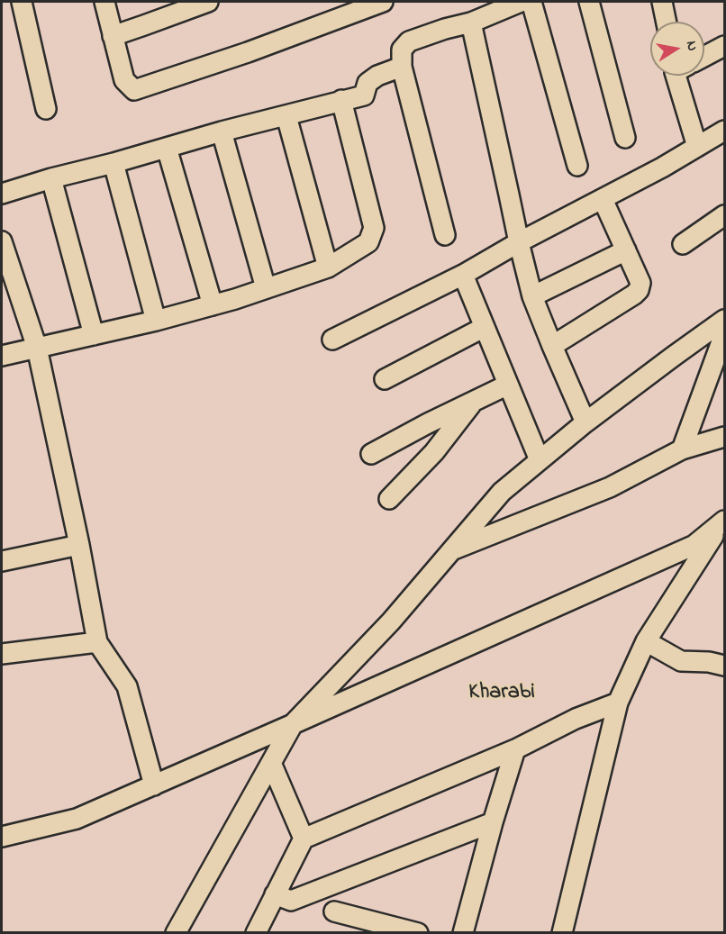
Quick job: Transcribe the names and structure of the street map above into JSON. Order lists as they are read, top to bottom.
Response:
{
  "districts": ["Kharabi"],
  "north": "right"
}
